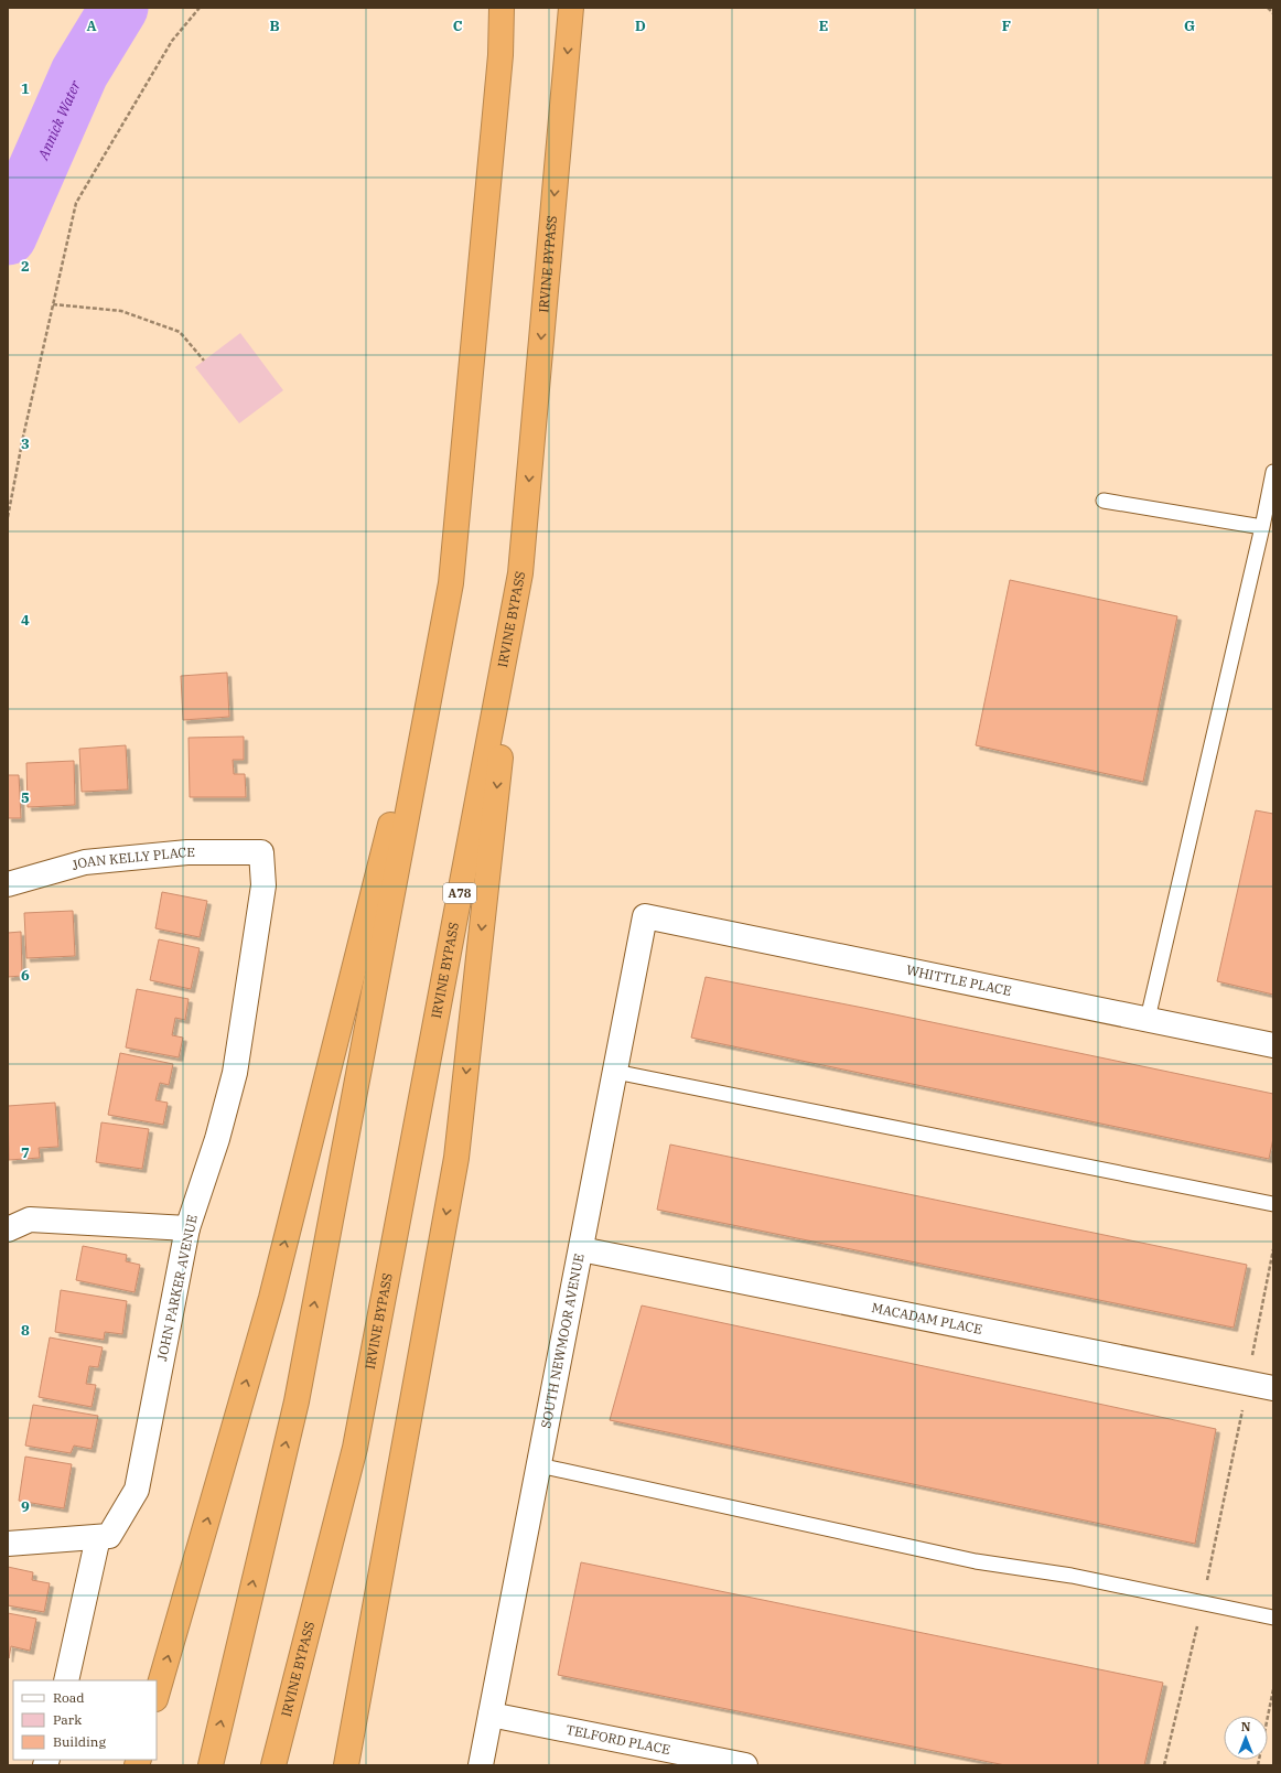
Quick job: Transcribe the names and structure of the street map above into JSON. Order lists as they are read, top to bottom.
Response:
{
  "streets": {
    "highway": ["IRVINE BYPASS", "A78"],
    "street": [
      "JOAN KELLY PLACE",
      "WHITTLE PLACE",
      "JOHN PARKER AVENUE",
      "MACADAM PLACE",
      "SOUTH NEWMOOR AVENUE",
      "TELFORD PLACE"
    ]
  },
  "crossings": [
    ["IRVINE BYPASS", "A78"],
    ["JOAN KELLY PLACE", "JOHN PARKER AVENUE"],
    ["WHITTLE PLACE", "SOUTH NEWMOOR AVENUE"],
    ["MACADAM PLACE", "SOUTH NEWMOOR AVENUE"],
    ["SOUTH NEWMOOR AVENUE", "TELFORD PLACE"]
  ],
  "water": ["Annick Water"],
  "legend": ["Road", "Park", "Building"],
  "north": "top",
  "grid": {
    "columns": [
      "A",
      "B",
      "C",
      "D",
      "E",
      "F",
      "G"
    ],
    "rows": [
      "1",
      "2",
      "3",
      "4",
      "5",
      "6",
      "7",
      "8",
      "9"
    ]
  }
}
